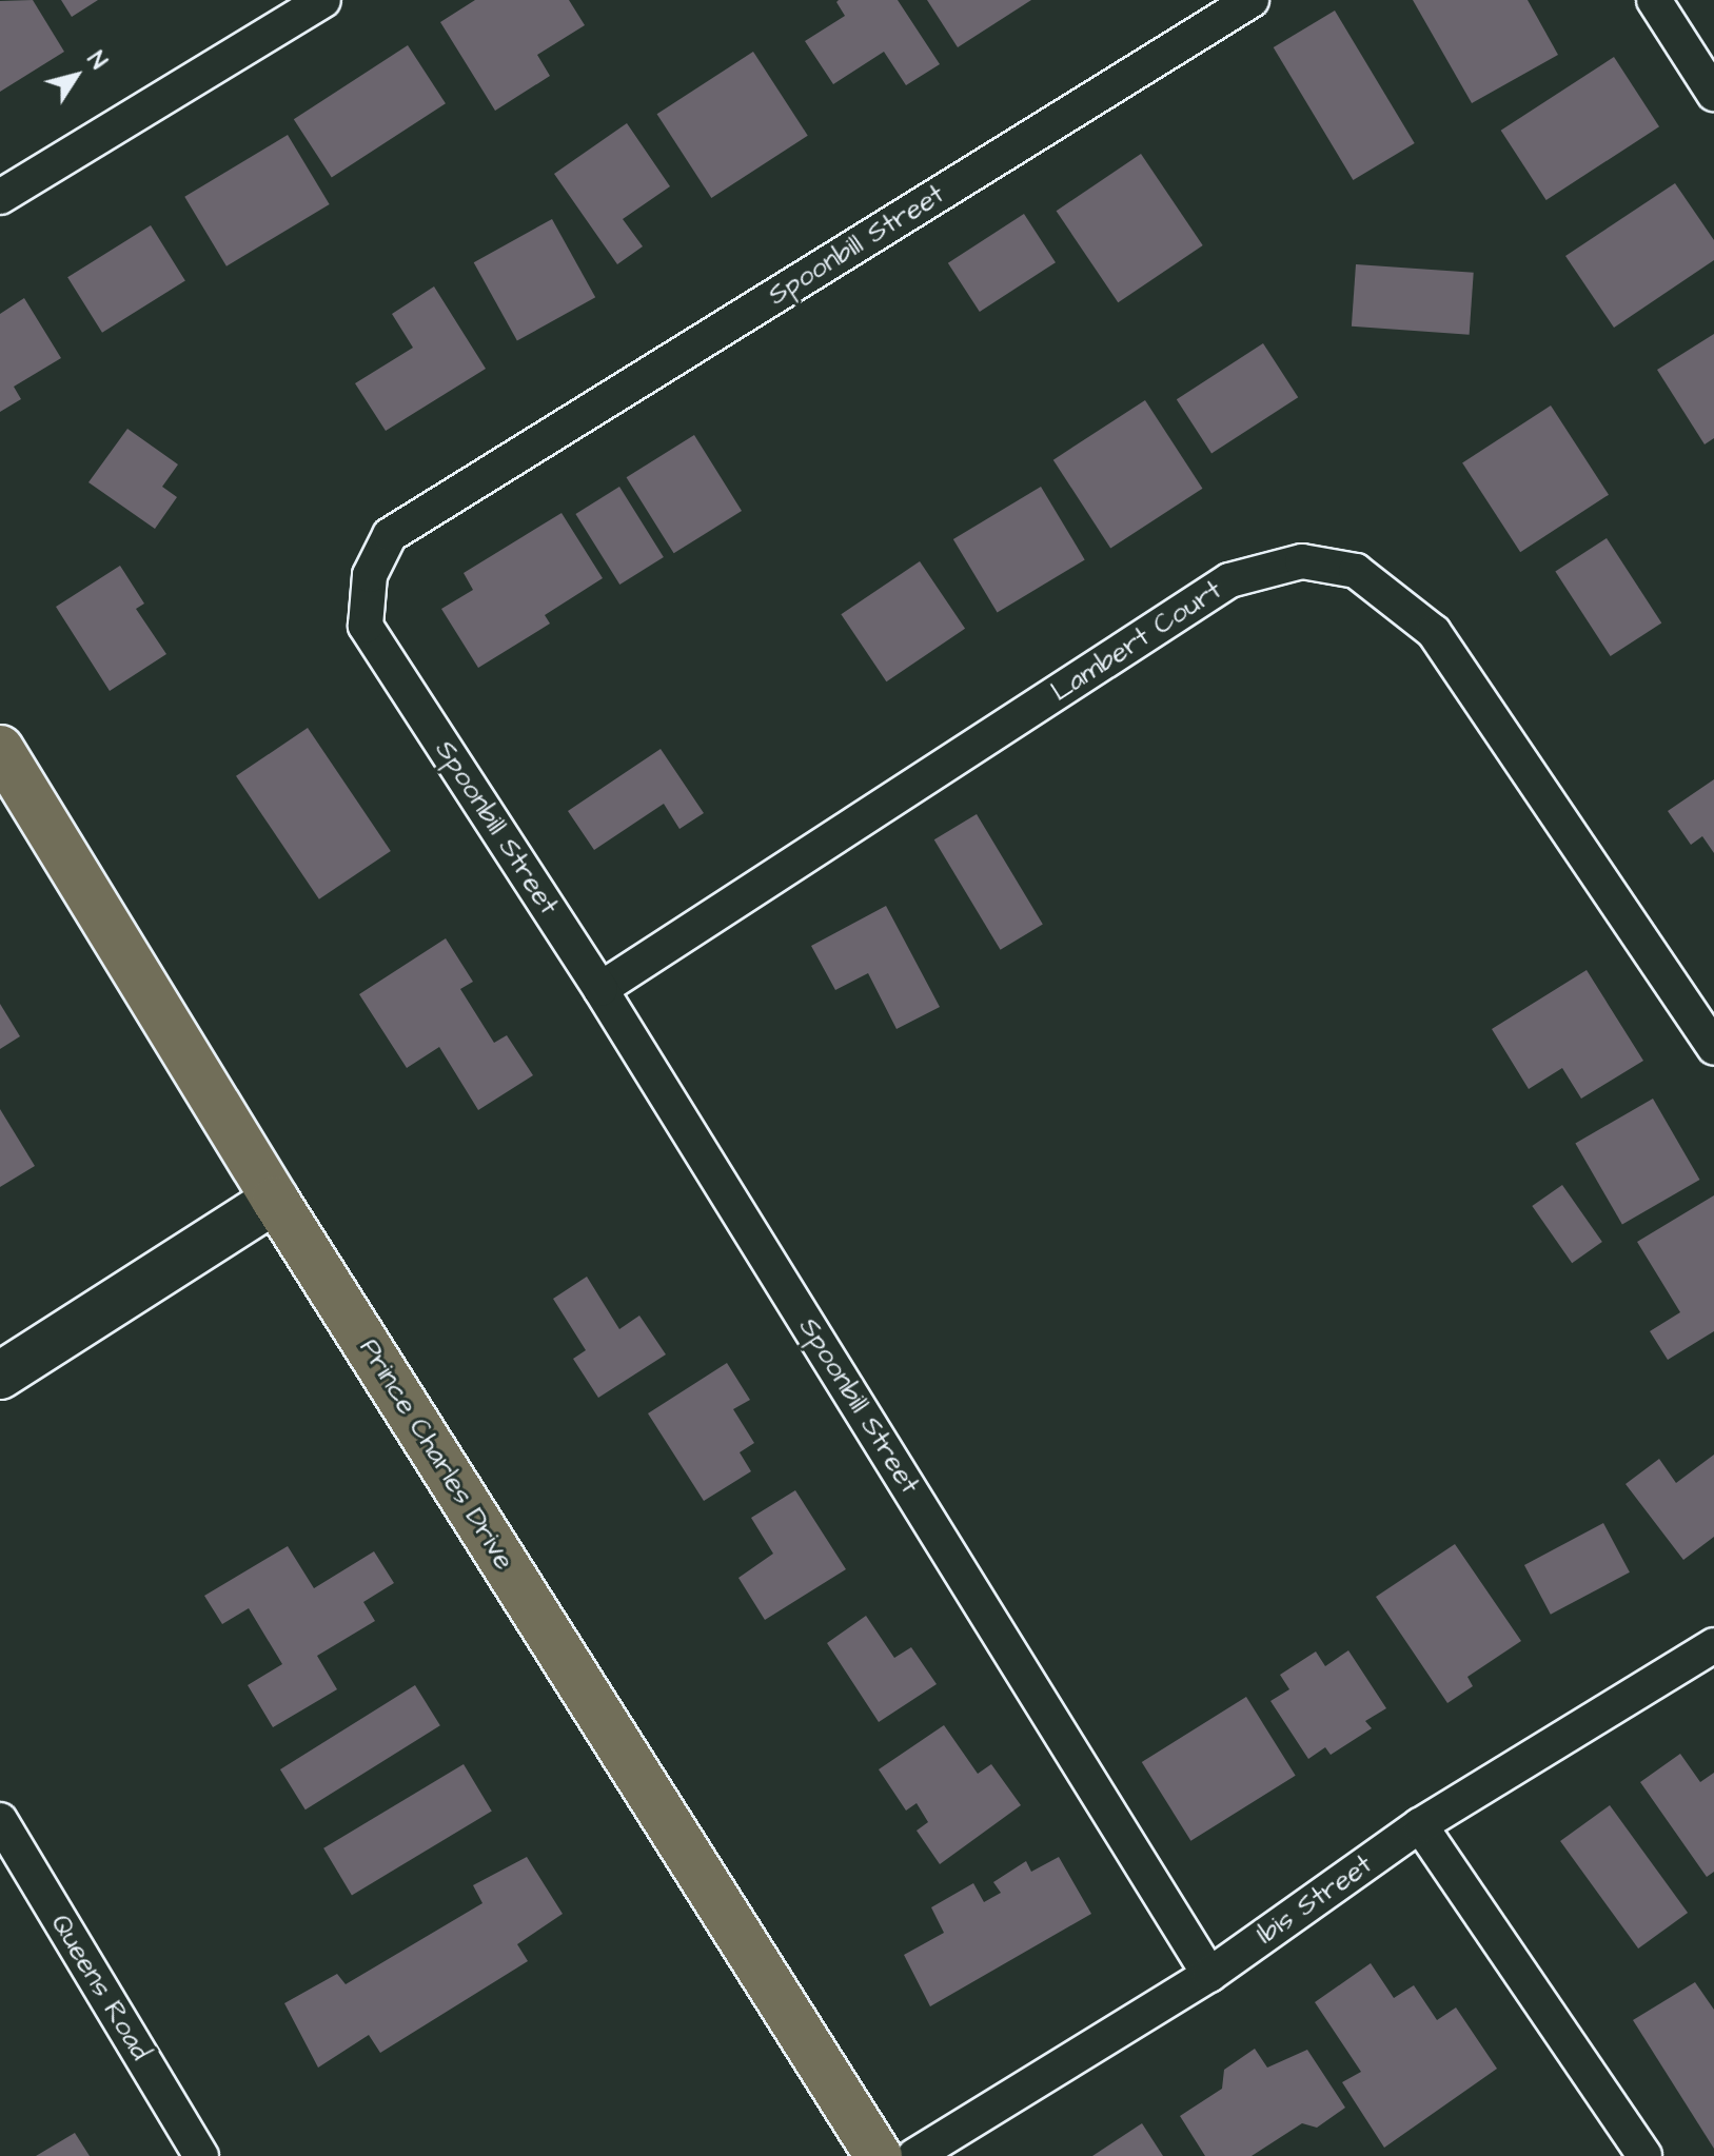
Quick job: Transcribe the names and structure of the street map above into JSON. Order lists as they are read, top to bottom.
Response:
{
  "streets": {
    "highway": ["Prince Charles Drive"],
    "street": [
      "Spoonbill Street",
      "Lambert Court",
      "Ibis Street",
      "Queens Road"
    ]
  },
  "crossings": [
    ["Spoonbill Street", "Lambert Court"],
    ["Spoonbill Street", "Ibis Street"]
  ],
  "north": "top right"
}
